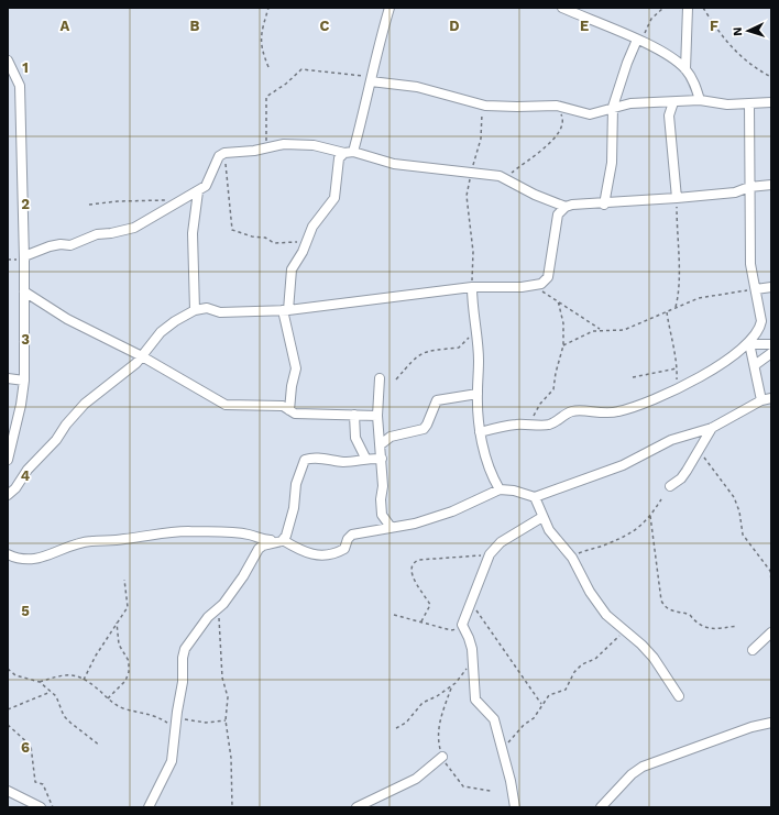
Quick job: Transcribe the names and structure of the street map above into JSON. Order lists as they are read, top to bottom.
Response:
{
  "north": "left",
  "grid": {
    "columns": [
      "A",
      "B",
      "C",
      "D",
      "E",
      "F"
    ],
    "rows": [
      "1",
      "2",
      "3",
      "4",
      "5",
      "6"
    ]
  }
}
